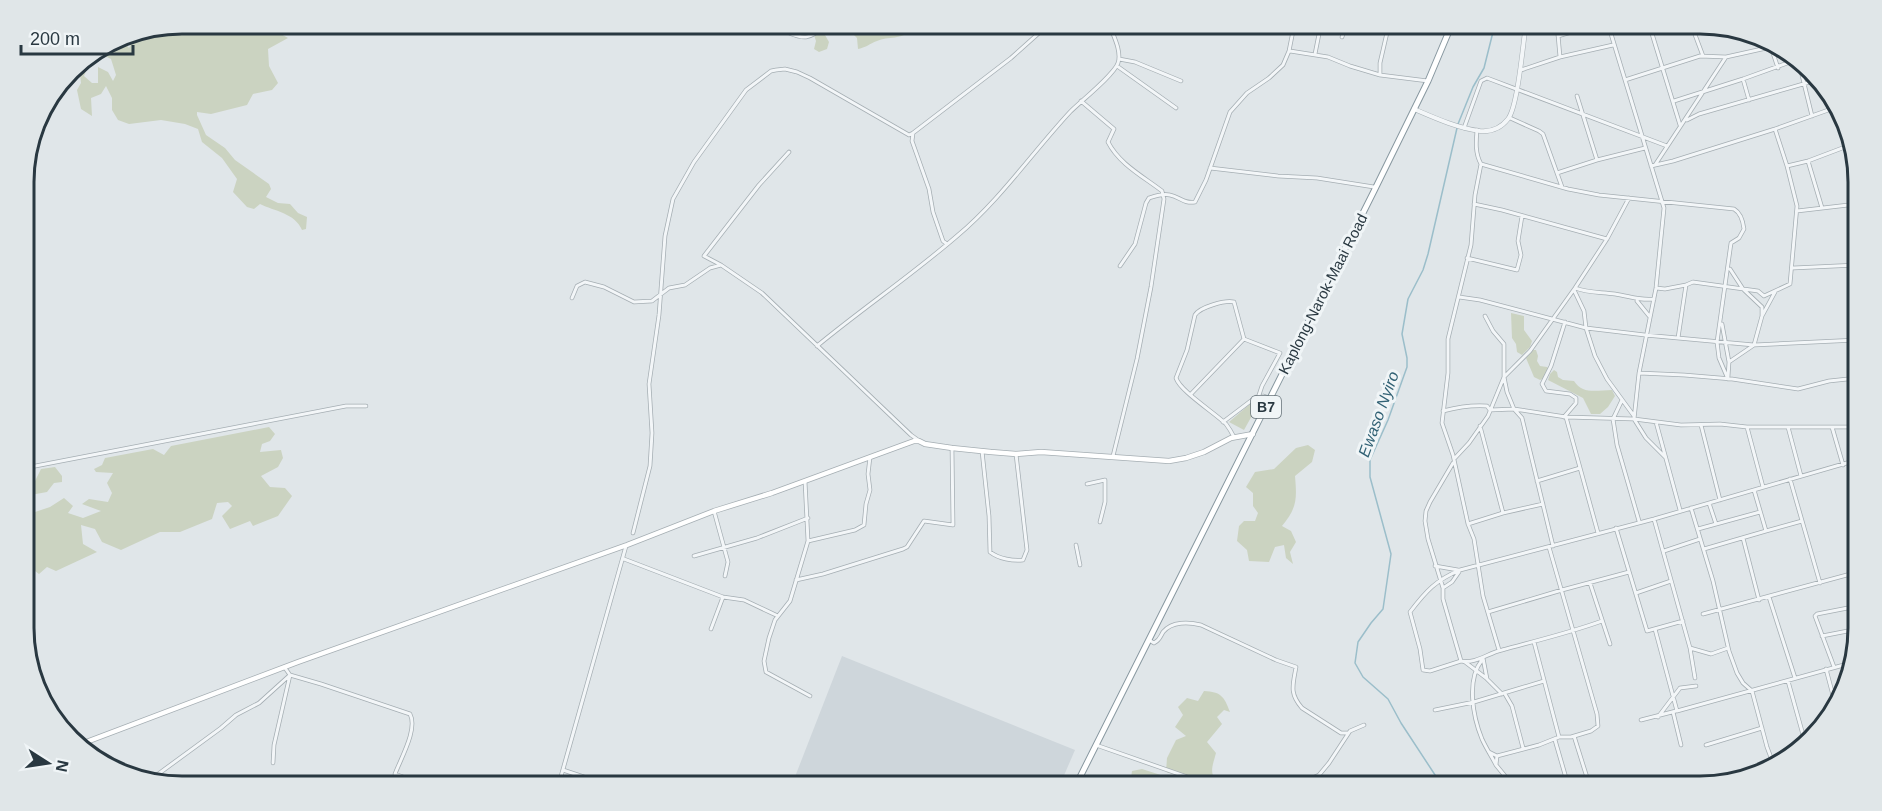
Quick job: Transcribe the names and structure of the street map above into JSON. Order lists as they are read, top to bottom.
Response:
{
  "streets": {
    "highway": ["Kaplong-Narok-Maai Road", "B7"]
  },
  "water": ["Ewaso Nyiro"],
  "scale_bar": "200 m",
  "north": "right"
}
